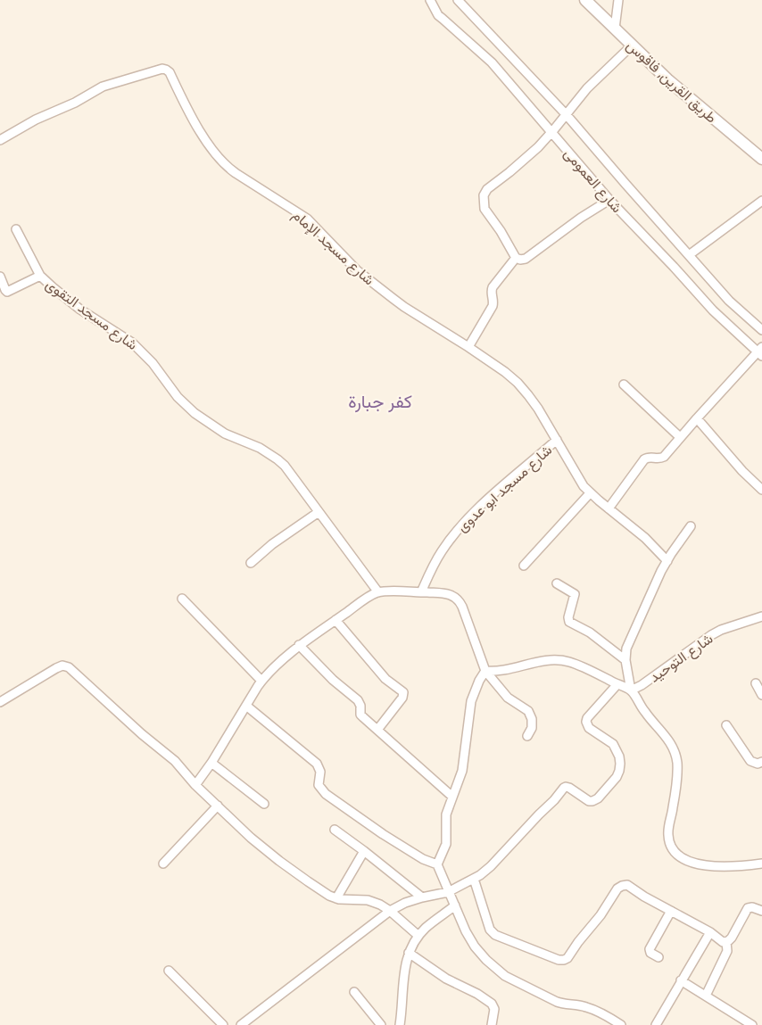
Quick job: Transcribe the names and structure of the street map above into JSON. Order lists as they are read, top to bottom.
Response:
{
  "streets": {
    "street": [
      "طريق القرين, فاقوس",
      "شارع العمومى",
      "شارع مسجد الإمام",
      "شارع مسجد التقوى",
      "شارع مسجد ابو عدوى",
      "شارع التوحيد"
    ]
  },
  "crossings": [
    ["شارع مسجد الإمام", "شارع مسجد ابو عدوى"]
  ],
  "districts": ["كفر جبارة"]
}
